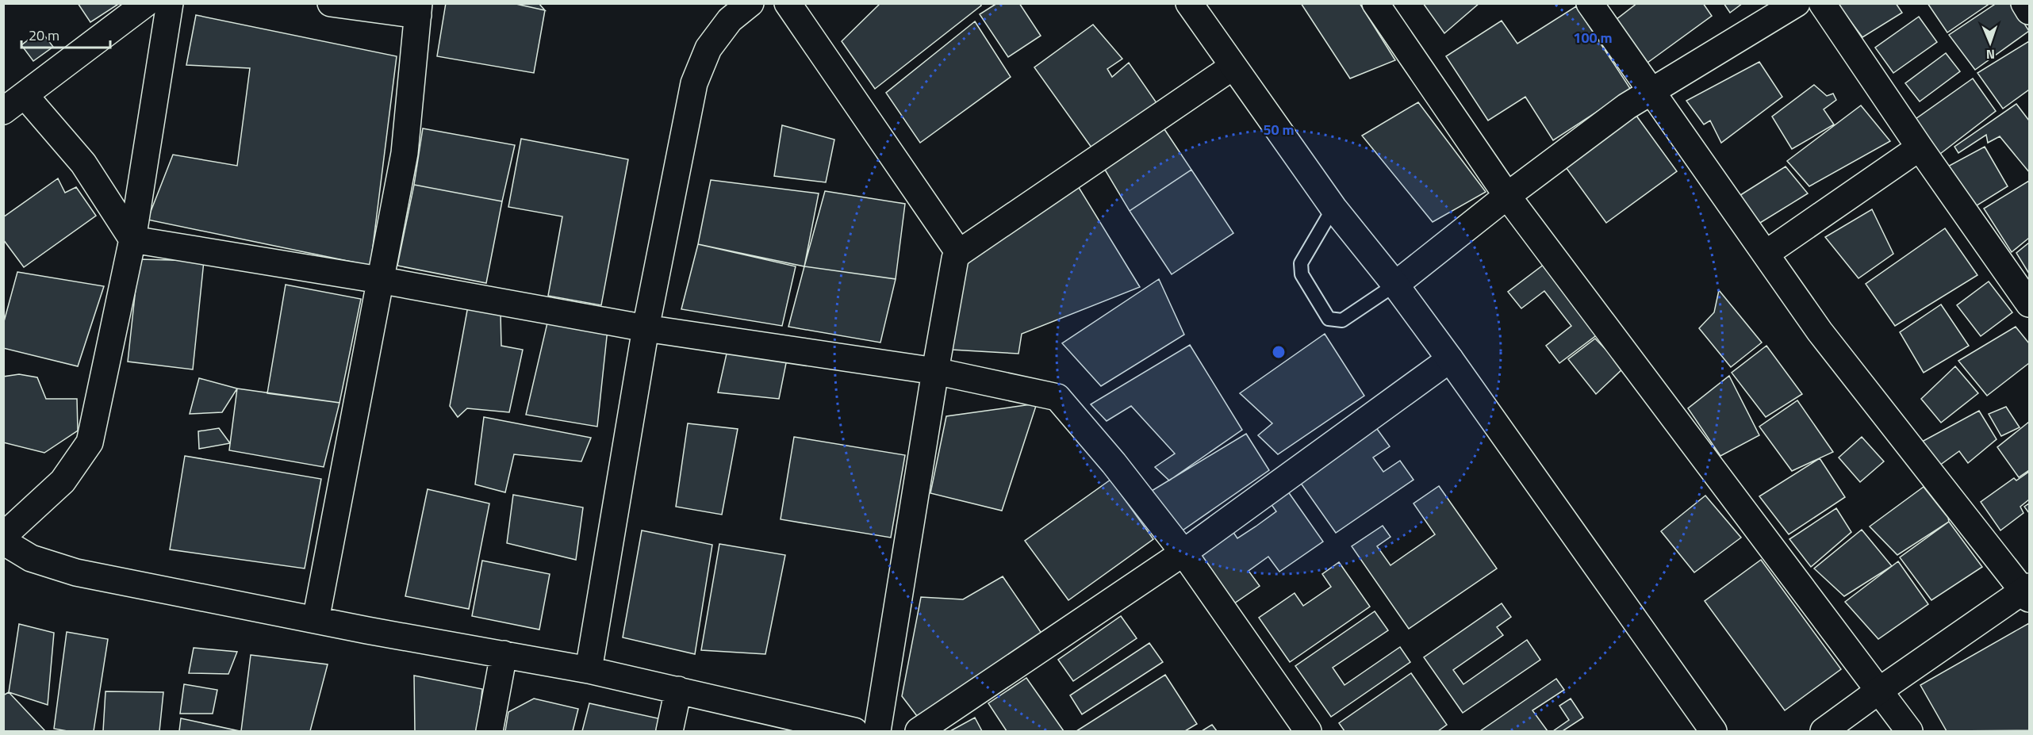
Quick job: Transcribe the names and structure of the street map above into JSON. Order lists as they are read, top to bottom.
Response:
{
  "scale_bar": "20 m",
  "north": "bottom",
  "rings": ["100 m", "50 m"]
}
